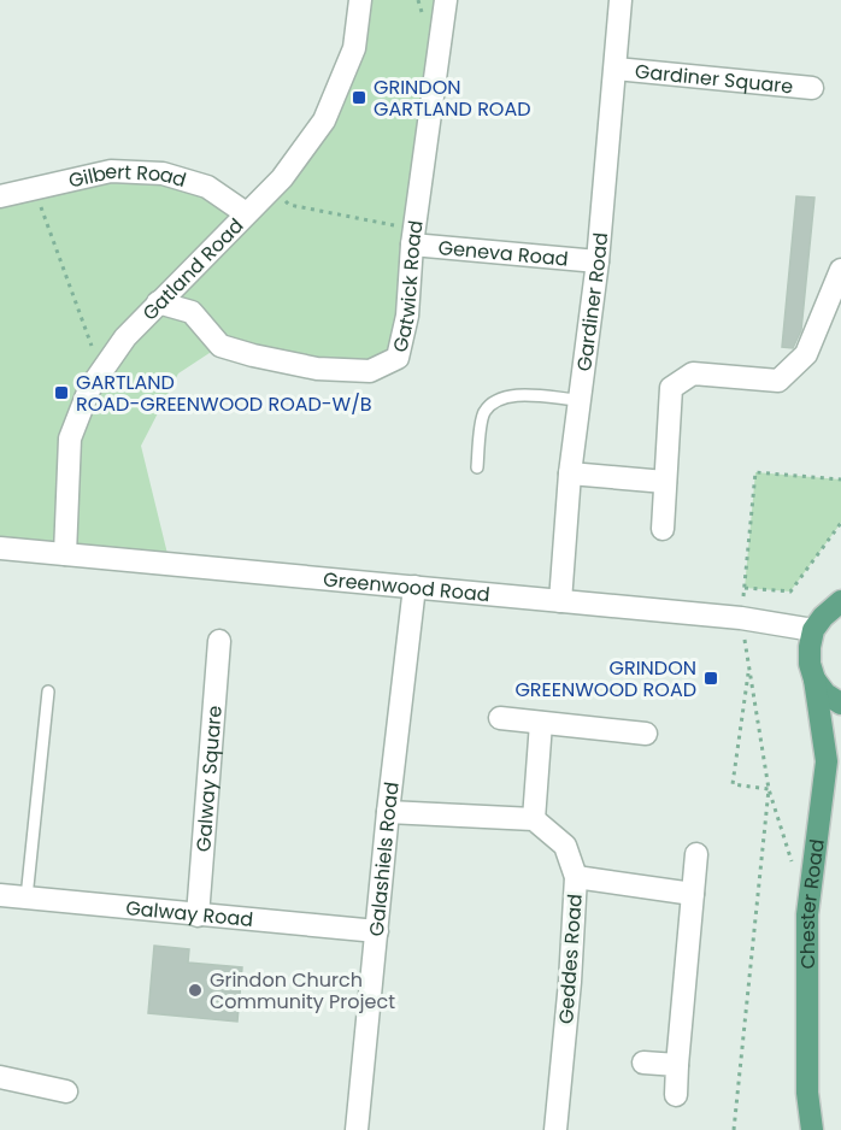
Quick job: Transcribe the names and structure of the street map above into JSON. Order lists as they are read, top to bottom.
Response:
{
  "streets": {
    "main road": ["Chester Road"],
    "street": [
      "Gardiner Square",
      "Gilbert Road",
      "Geneva Road",
      "Gatland Road",
      "Gatwick Road",
      "Gardiner Road",
      "Greenwood Road",
      "Galway Square",
      "Galashiels Road",
      "Galway Road",
      "Geddes Road"
    ]
  },
  "crossings": [
    ["Gardiner Square", "Gardiner Road"],
    ["Gilbert Road", "Gatland Road"],
    ["Geneva Road", "Gatwick Road"],
    ["Geneva Road", "Gardiner Road"],
    ["Gatland Road", "Gatwick Road"],
    ["Gatland Road", "Greenwood Road"],
    ["Gardiner Road", "Greenwood Road"],
    ["Greenwood Road", "Galashiels Road"],
    ["Greenwood Road", "Chester Road"],
    ["Galway Square", "Galway Road"],
    ["Galashiels Road", "Galway Road"]
  ],
  "places": {
    "transit": ["GRINDON GARTLAND ROAD", "GARTLAND ROAD-GREENWOOD ROAD-W/B", "GRINDON GREENWOOD ROAD"],
    "other": ["Grindon Church Community Project"]
  }
}
